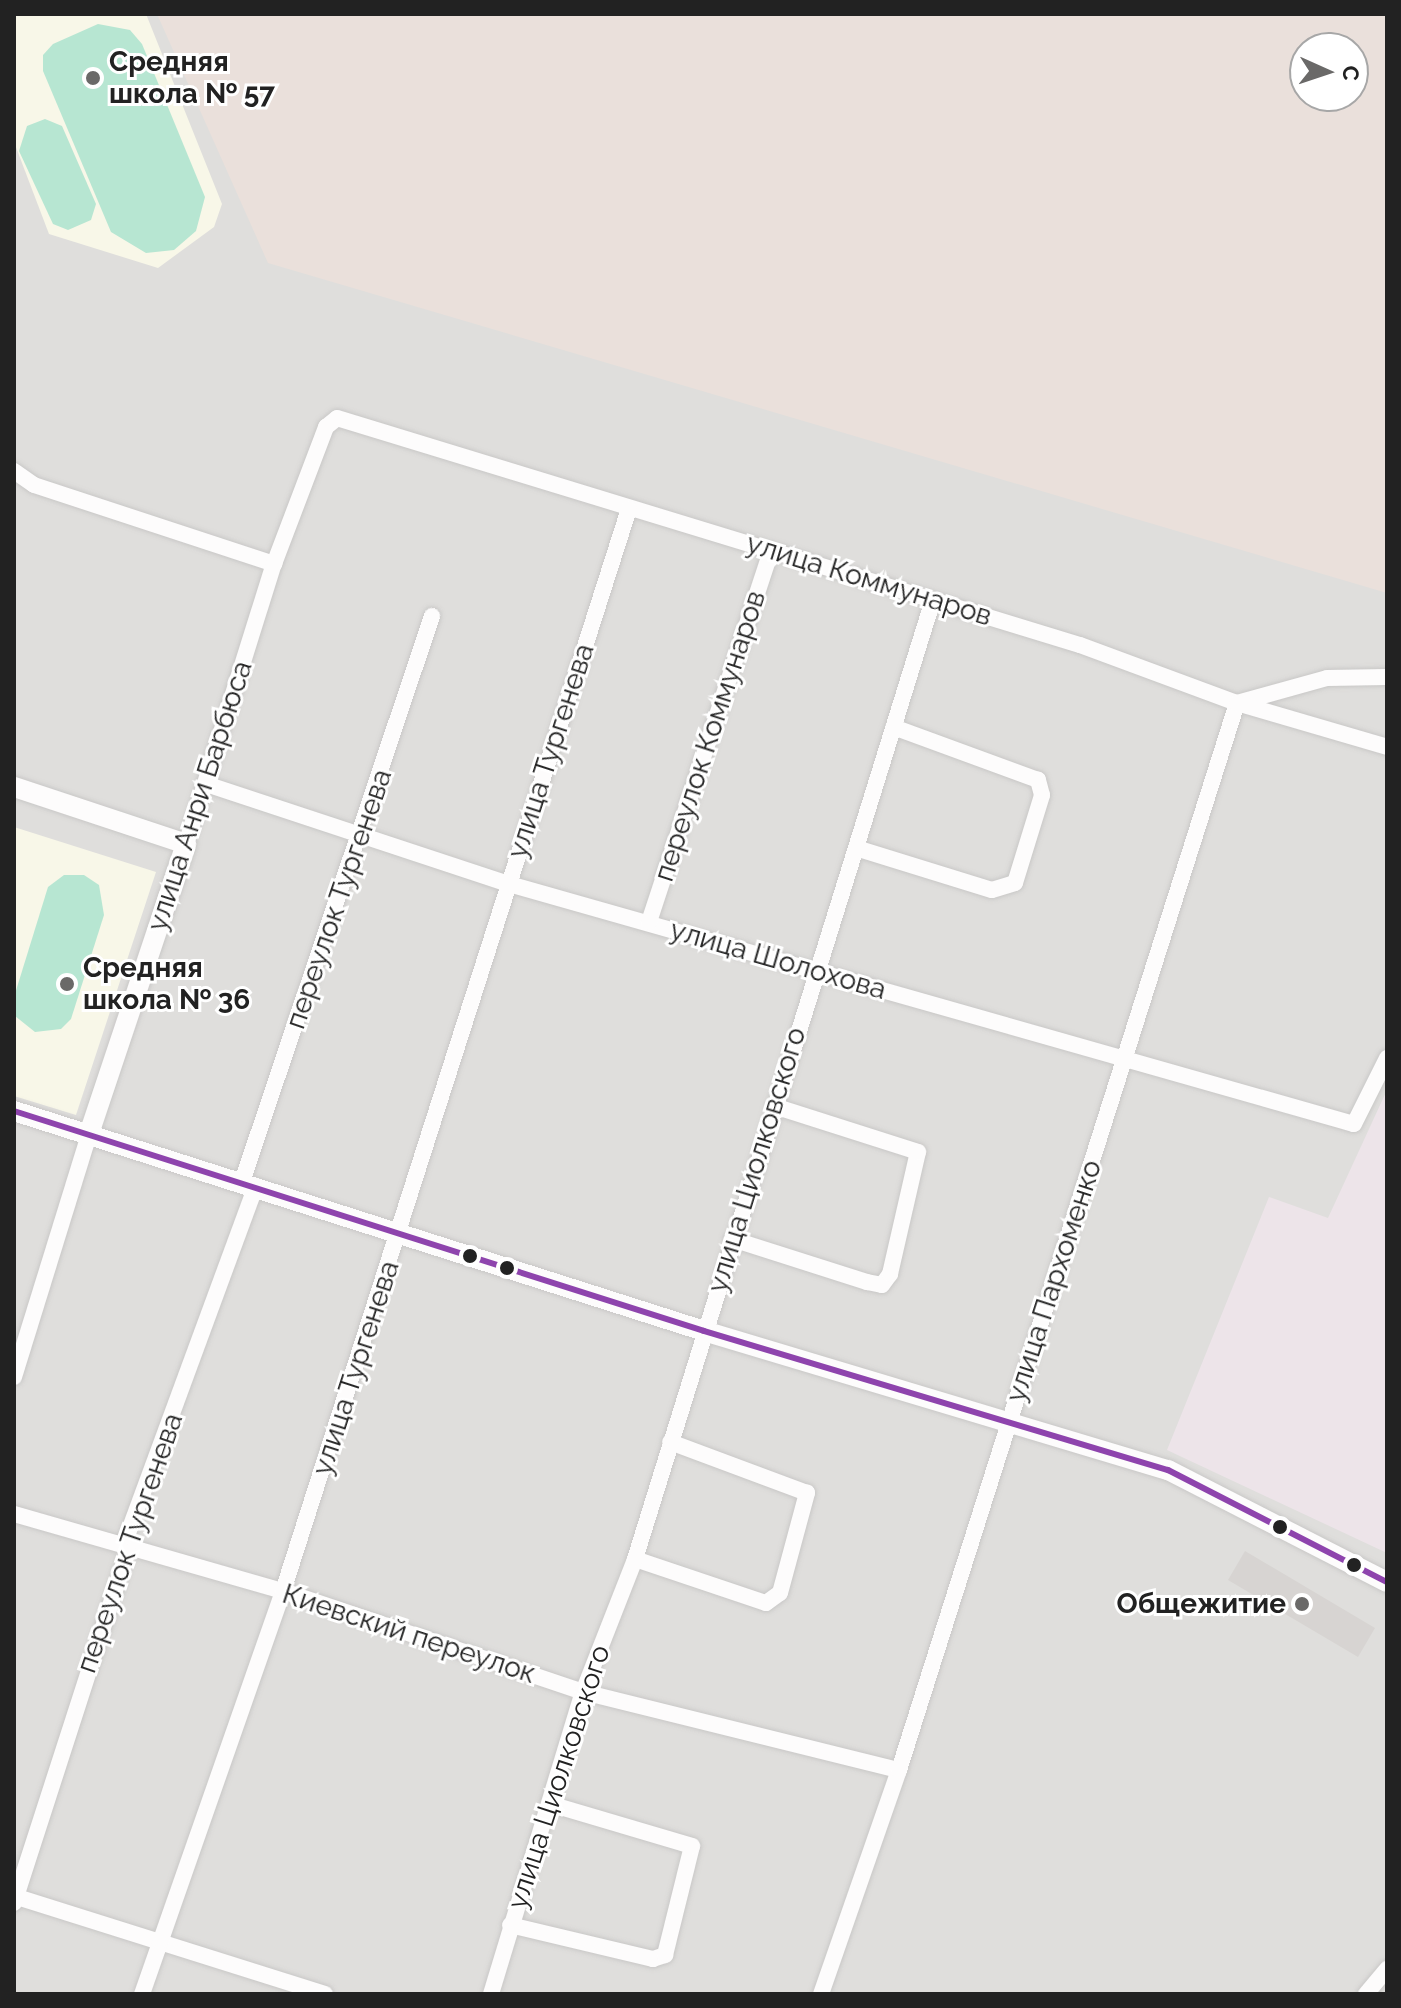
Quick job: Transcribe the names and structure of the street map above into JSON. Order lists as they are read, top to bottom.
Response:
{
  "streets": {
    "street": [
      "улица Коммунаров",
      "переулок Коммунаров",
      "улица Тургенева",
      "улица Анри Барбюса",
      "переулок Тургенева",
      "улица Шолохова",
      "улица Циолковского",
      "улица Пархоменко",
      "Киевский переулок"
    ]
  },
  "crossings": [
    ["улица Коммунаров", "переулок Коммунаров"],
    ["улица Коммунаров", "улица Тургенева"],
    ["улица Коммунаров", "улица Анри Барбюса"],
    ["улица Коммунаров", "улица Циолковского"],
    ["улица Коммунаров", "улица Пархоменко"],
    ["переулок Коммунаров", "улица Шолохова"],
    ["улица Тургенева", "улица Шолохова"],
    ["улица Тургенева", "Киевский переулок"],
    ["улица Анри Барбюса", "улица Шолохова"],
    ["переулок Тургенева", "улица Шолохова"],
    ["переулок Тургенева", "Киевский переулок"],
    ["улица Шолохова", "улица Циолковского"],
    ["улица Шолохова", "улица Пархоменко"],
    ["улица Циолковского", "Киевский переулок"],
    ["улица Пархоменко", "Киевский переулок"]
  ],
  "places": ["Средняя школа № 57", "Средняя школа № 36", "Общежитие"],
  "north": "right"
}
